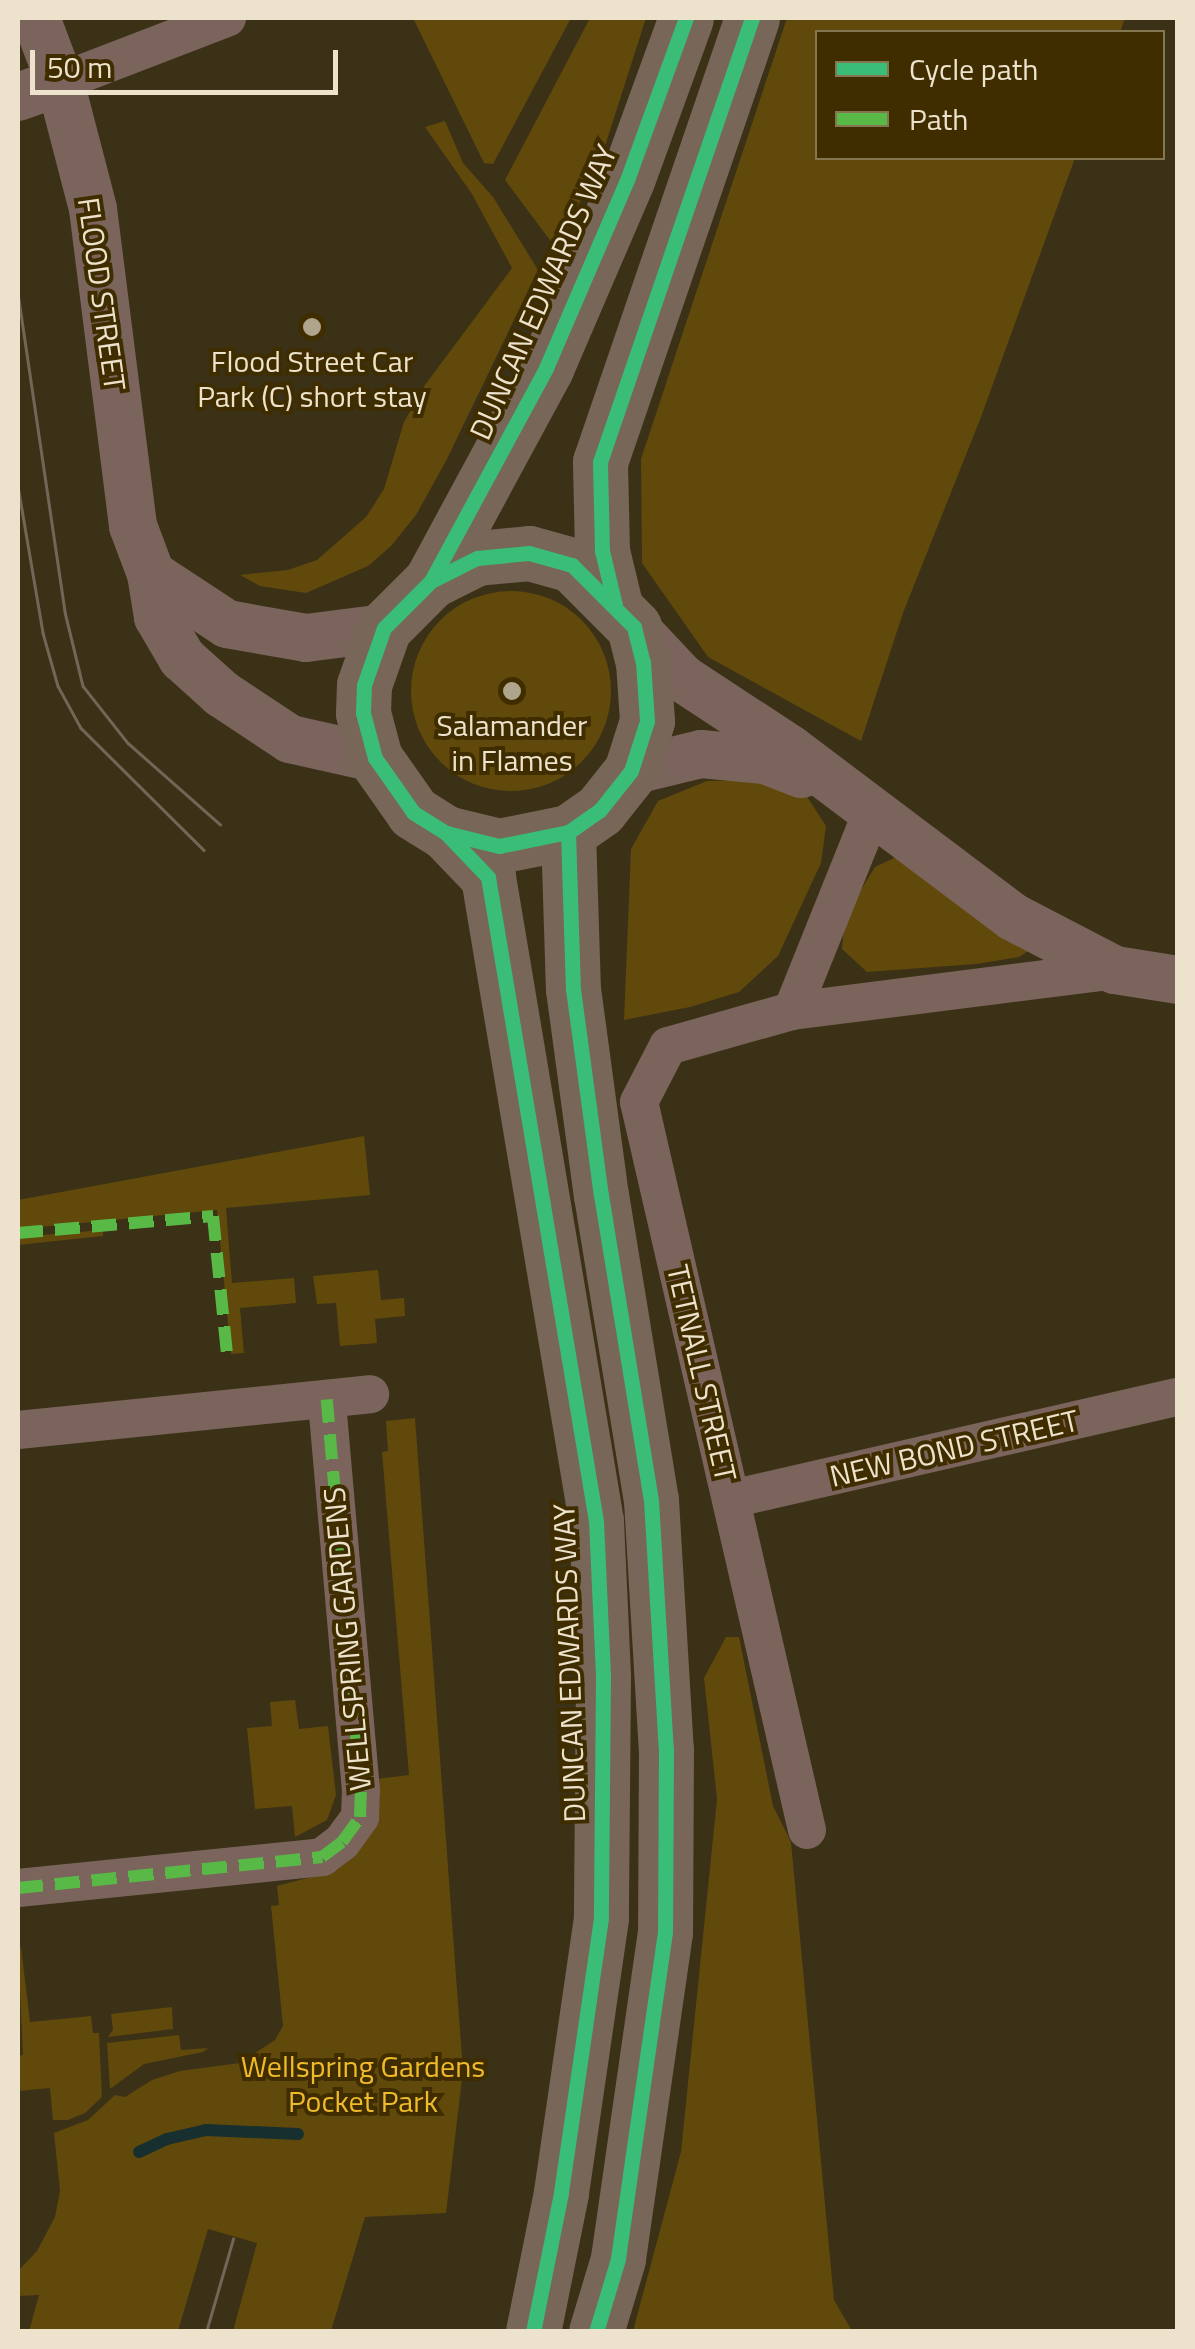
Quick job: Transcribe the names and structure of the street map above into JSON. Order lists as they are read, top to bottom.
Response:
{
  "streets": {
    "highway": ["DUNCAN EDWARDS WAY"],
    "street": [
      "FLOOD STREET",
      "TETNALL STREET",
      "NEW BOND STREET",
      "WELLSPRING GARDENS"
    ]
  },
  "crossings": [
    ["DUNCAN EDWARDS WAY", "FLOOD STREET"],
    ["TETNALL STREET", "NEW BOND STREET"]
  ],
  "parks": ["Wellspring Gardens Pocket Park"],
  "places": ["Flood Street Car Park (C) short stay", "Salamander in Flames"],
  "legend": ["Cycle path", "Path"],
  "scale_bar": "50 m"
}
